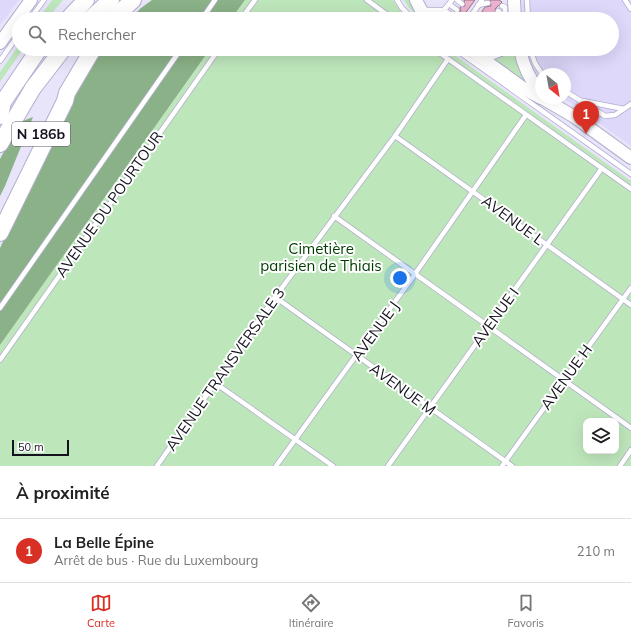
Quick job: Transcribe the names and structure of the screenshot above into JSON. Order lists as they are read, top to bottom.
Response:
{
  "streets": {
    "highway": ["N 186b"],
    "lane": [
      "AVENUE DU POURTOUR",
      "AVENUE L",
      "AVENUE I",
      "AVENUE J",
      "AVENUE TRANSVERSALE 3",
      "AVENUE H",
      "AVENUE M"
    ]
  },
  "crossings": [
    ["AVENUE L", "AVENUE I"],
    ["AVENUE L", "AVENUE J"],
    ["AVENUE L", "AVENUE TRANSVERSALE 3"],
    ["AVENUE L", "AVENUE H"],
    ["AVENUE I", "AVENUE M"],
    ["AVENUE J", "AVENUE M"],
    ["AVENUE TRANSVERSALE 3", "AVENUE M"],
    ["AVENUE H", "AVENUE M"]
  ],
  "parks": ["Cimetière parisien de Thiais"],
  "scale_bar": "50 m",
  "north": "bottom right",
  "page": {
    "search": "Rechercher",
    "pins": "1",
    "scale": "50 m",
    "heading": "À proximité",
    "list": [
      {
        "mark": "1",
        "name": "La Belle Épine",
        "note": "Arrêt de bus · Rue du Luxembourg",
        "value": "210 m"
      }
    ],
    "nav": ["Carte", "Itinéraire", "Favoris"]
  }
}
